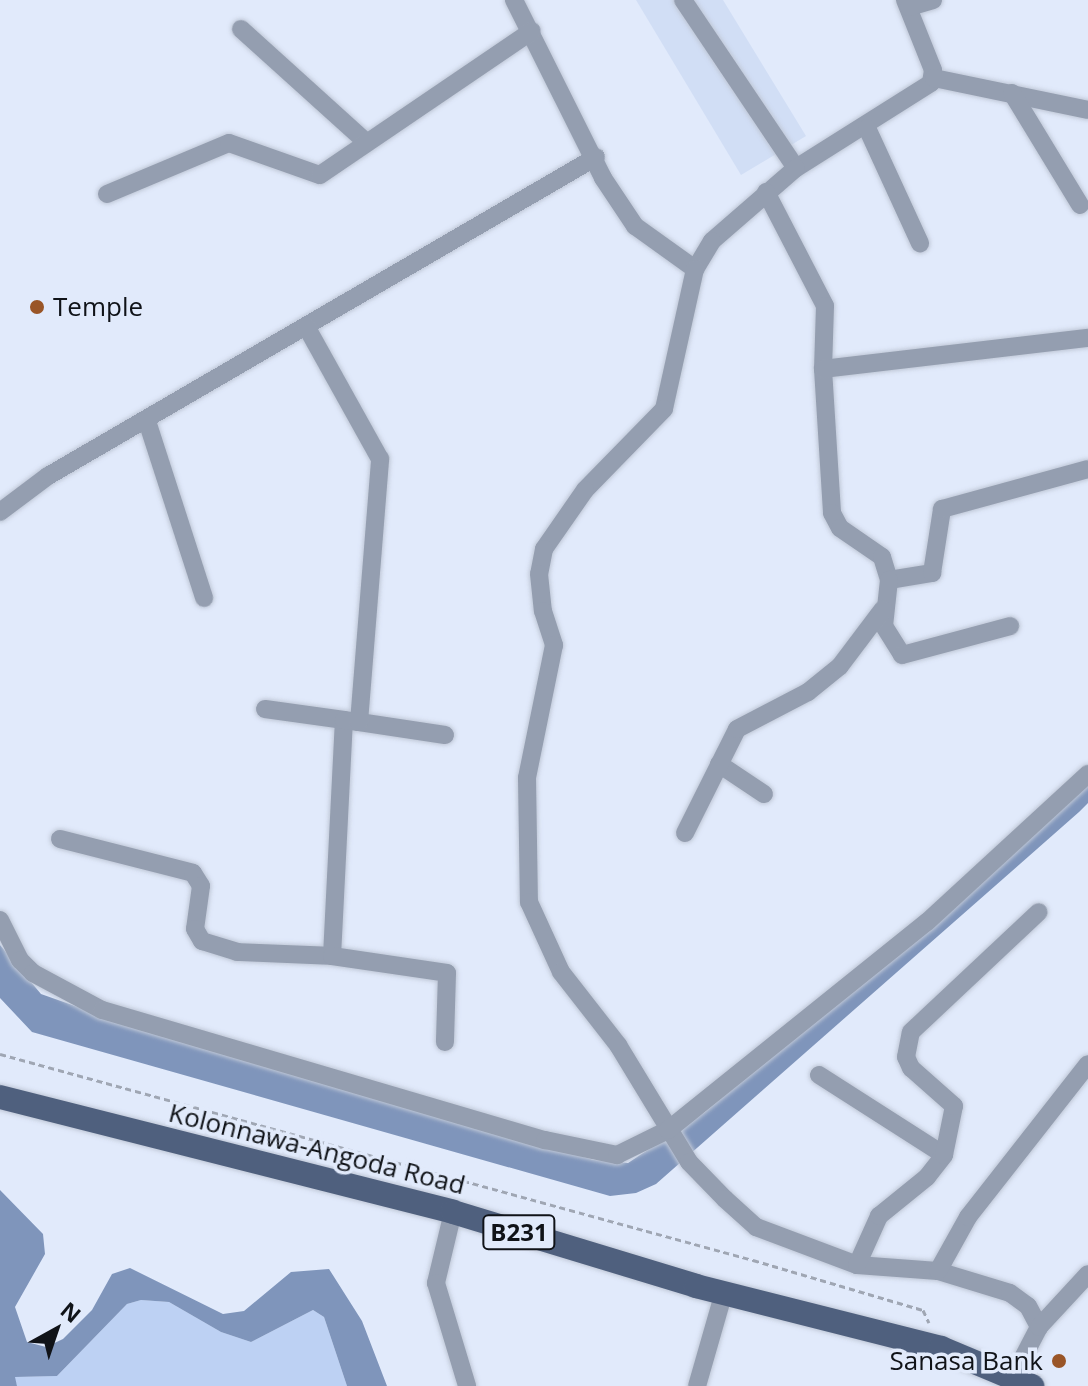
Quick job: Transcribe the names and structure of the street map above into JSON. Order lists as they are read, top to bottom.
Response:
{
  "streets": {
    "main road": ["Kolonnawa-Angoda Road", "B231"]
  },
  "places": ["Temple", "Sanasa Bank"],
  "north": "top right"
}
